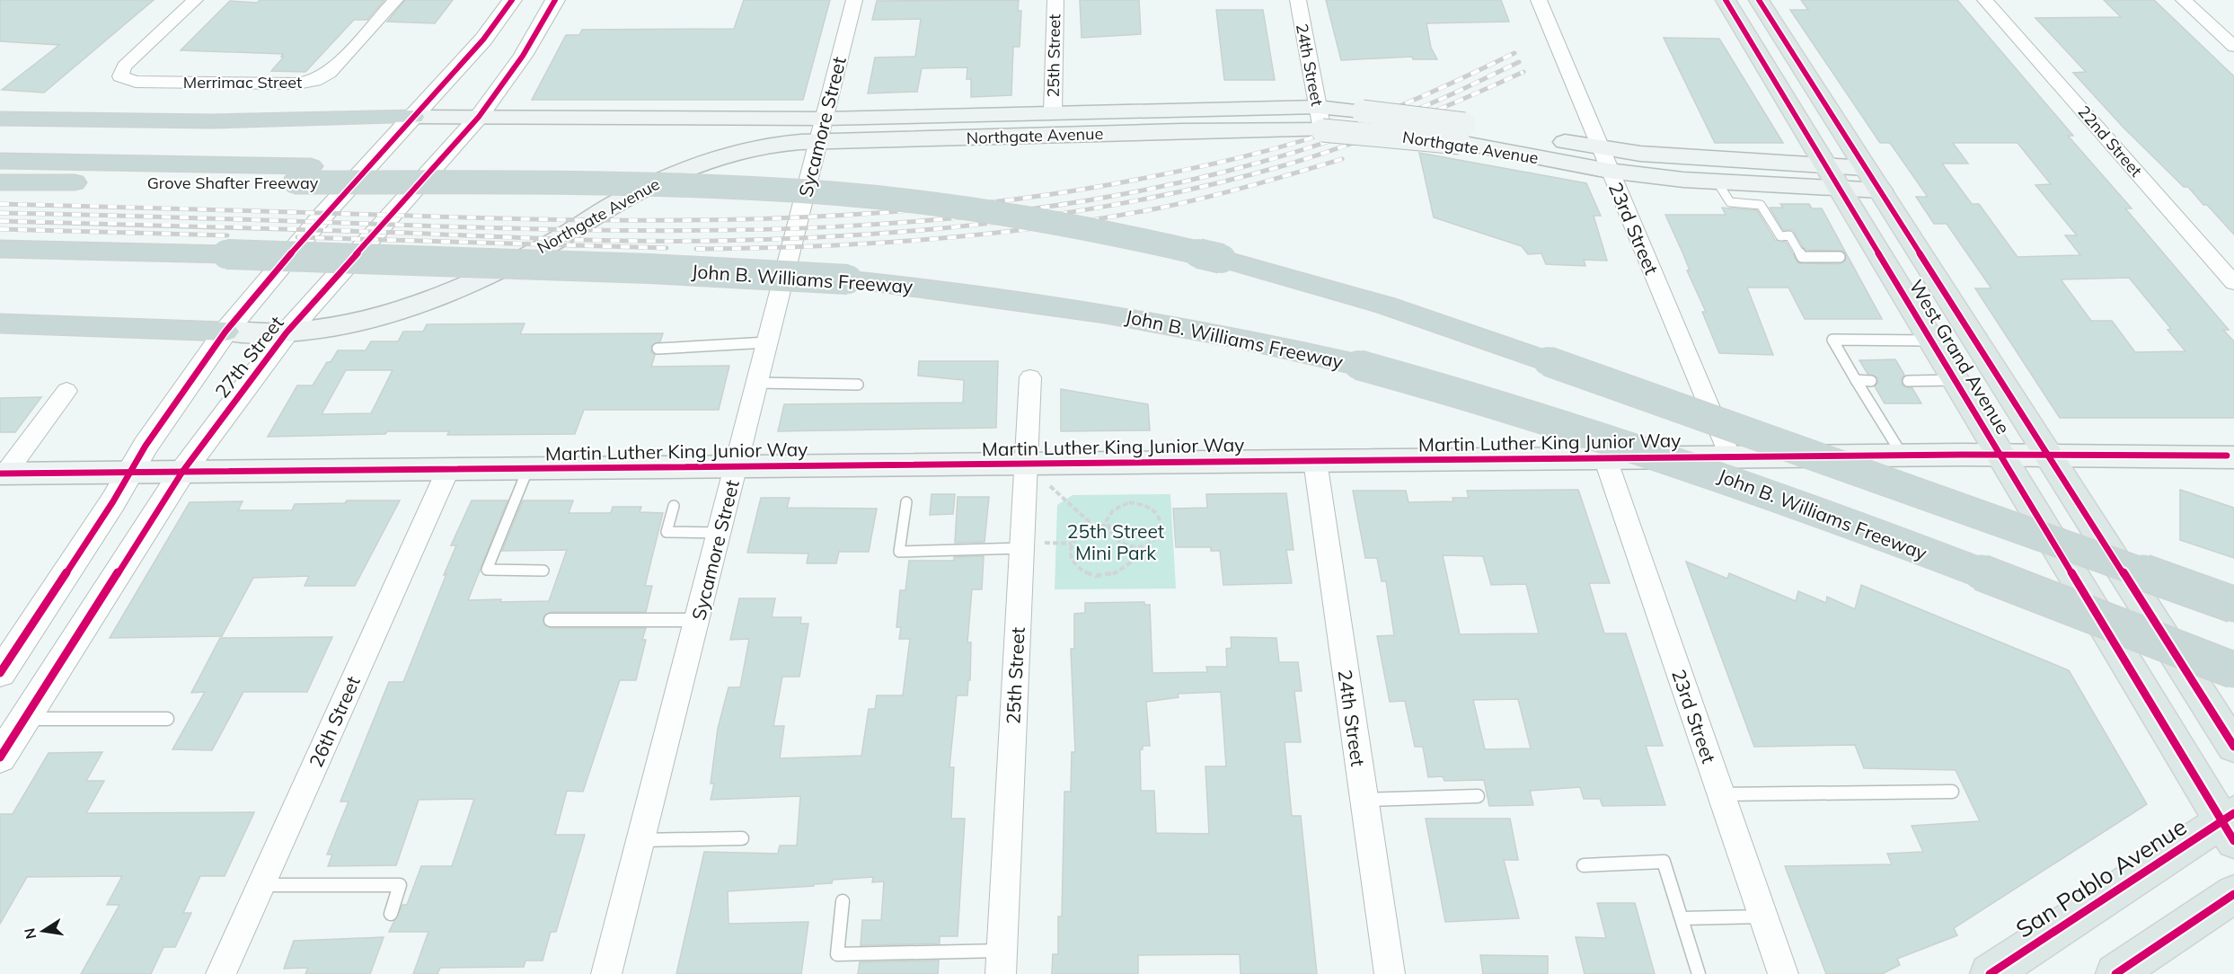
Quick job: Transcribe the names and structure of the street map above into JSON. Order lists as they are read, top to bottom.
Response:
{
  "streets": {
    "highway": ["Grove Shafter Freeway", "John B. Williams Freeway"],
    "main road": [
      "Northgate Avenue",
      "West Grand Avenue",
      "Martin Luther King Junior Way",
      "San Pablo Avenue"
    ],
    "street": [
      "25th Street",
      "24th Street",
      "Merrimac Street",
      "Sycamore Street",
      "22nd Street",
      "23rd Street",
      "27th Street",
      "26th Street"
    ]
  },
  "crossings": [
    ["25th Street", "Northgate Avenue"],
    ["25th Street", "Martin Luther King Junior Way"],
    ["24th Street", "Northgate Avenue"],
    ["24th Street", "Martin Luther King Junior Way"],
    ["Sycamore Street", "Northgate Avenue"],
    ["Sycamore Street", "Martin Luther King Junior Way"],
    ["Northgate Avenue", "23rd Street"],
    ["Northgate Avenue", "27th Street"],
    ["Northgate Avenue", "West Grand Avenue"],
    ["23rd Street", "Martin Luther King Junior Way"],
    ["27th Street", "Martin Luther King Junior Way"],
    ["West Grand Avenue", "Martin Luther King Junior Way"],
    ["West Grand Avenue", "San Pablo Avenue"],
    ["Martin Luther King Junior Way", "26th Street"]
  ],
  "parks": ["25th Street Mini Park"],
  "north": "left"
}
